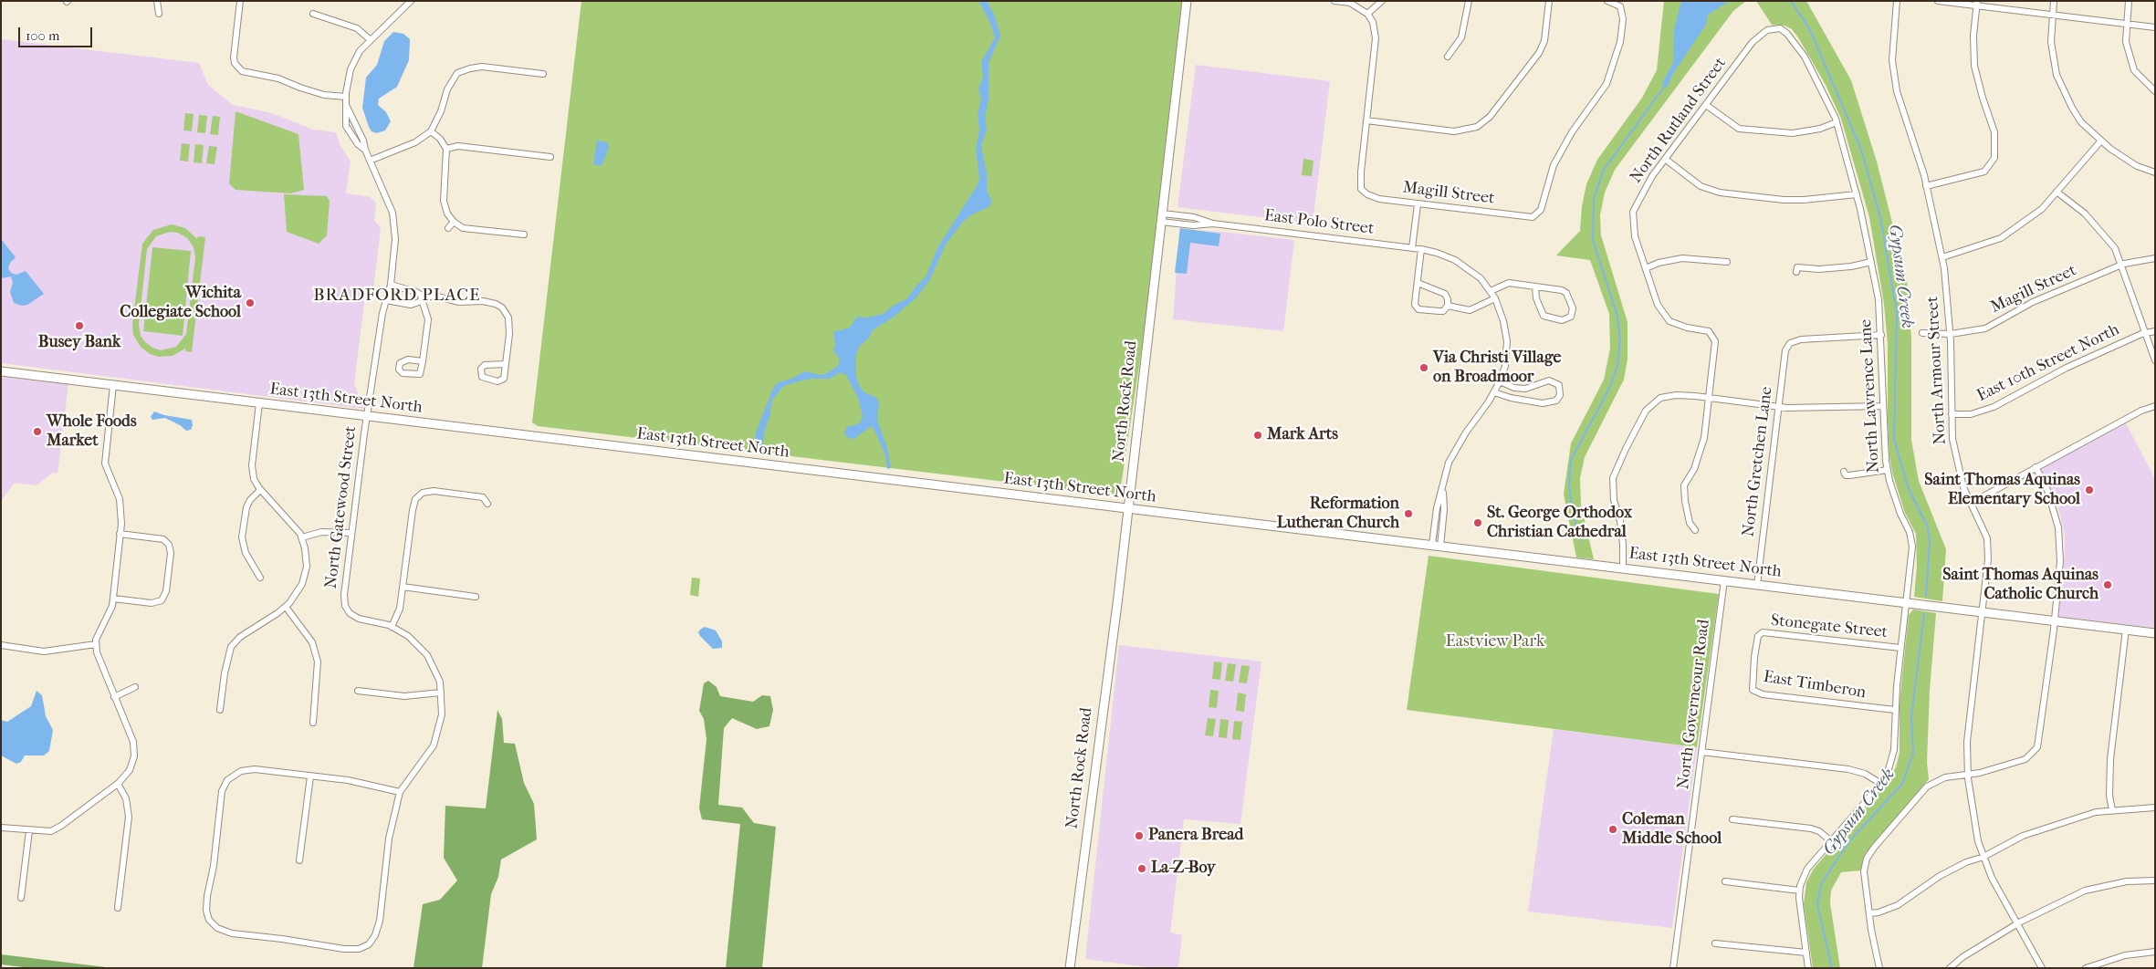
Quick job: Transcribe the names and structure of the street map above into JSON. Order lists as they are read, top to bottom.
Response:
{
  "streets": {
    "main road": ["East 13th Street North", "North Rock Road"],
    "street": [
      "North Rutland Street",
      "Magill Street",
      "East Polo Street",
      "East 10th Street North",
      "North Armour Street",
      "North Lawrence Lane",
      "North Gretchen Lane",
      "North Gatewood Street",
      "Stonegate Street",
      "East Timberon",
      "North Governeour Road"
    ]
  },
  "crossings": [
    ["North Rutland Street", "North Lawrence Lane"],
    ["Magill Street", "North Armour Street"],
    ["East Polo Street", "East 13th Street North"],
    ["East Polo Street", "North Rock Road"],
    ["East 10th Street North", "North Armour Street"],
    ["North Armour Street", "East 13th Street North"],
    ["North Lawrence Lane", "East 13th Street North"],
    ["North Lawrence Lane", "North Gretchen Lane"],
    ["North Lawrence Lane", "Stonegate Street"],
    ["North Lawrence Lane", "East Timberon"],
    ["East 13th Street North", "North Rock Road"],
    ["East 13th Street North", "North Gretchen Lane"],
    ["East 13th Street North", "North Gatewood Street"],
    ["East 13th Street North", "North Governeour Road"],
    ["Stonegate Street", "East Timberon"]
  ],
  "districts": ["BRADFORD PLACE"],
  "water": ["Gypsum Creek"],
  "parks": ["Eastview Park"],
  "places": [
    "Wichita Collegiate School",
    "Busey Bank",
    "Via Christi Village on Broadmoor",
    "Whole Foods Market",
    "Mark Arts",
    "Saint Thomas Aquinas Elementary School",
    "Reformation Lutheran Church",
    "St. George Orthodox Christian Cathedral",
    "Saint Thomas Aquinas Catholic Church",
    "Coleman Middle School",
    "Panera Bread",
    "La-Z-Boy"
  ],
  "scale_bar": "100 m"
}
